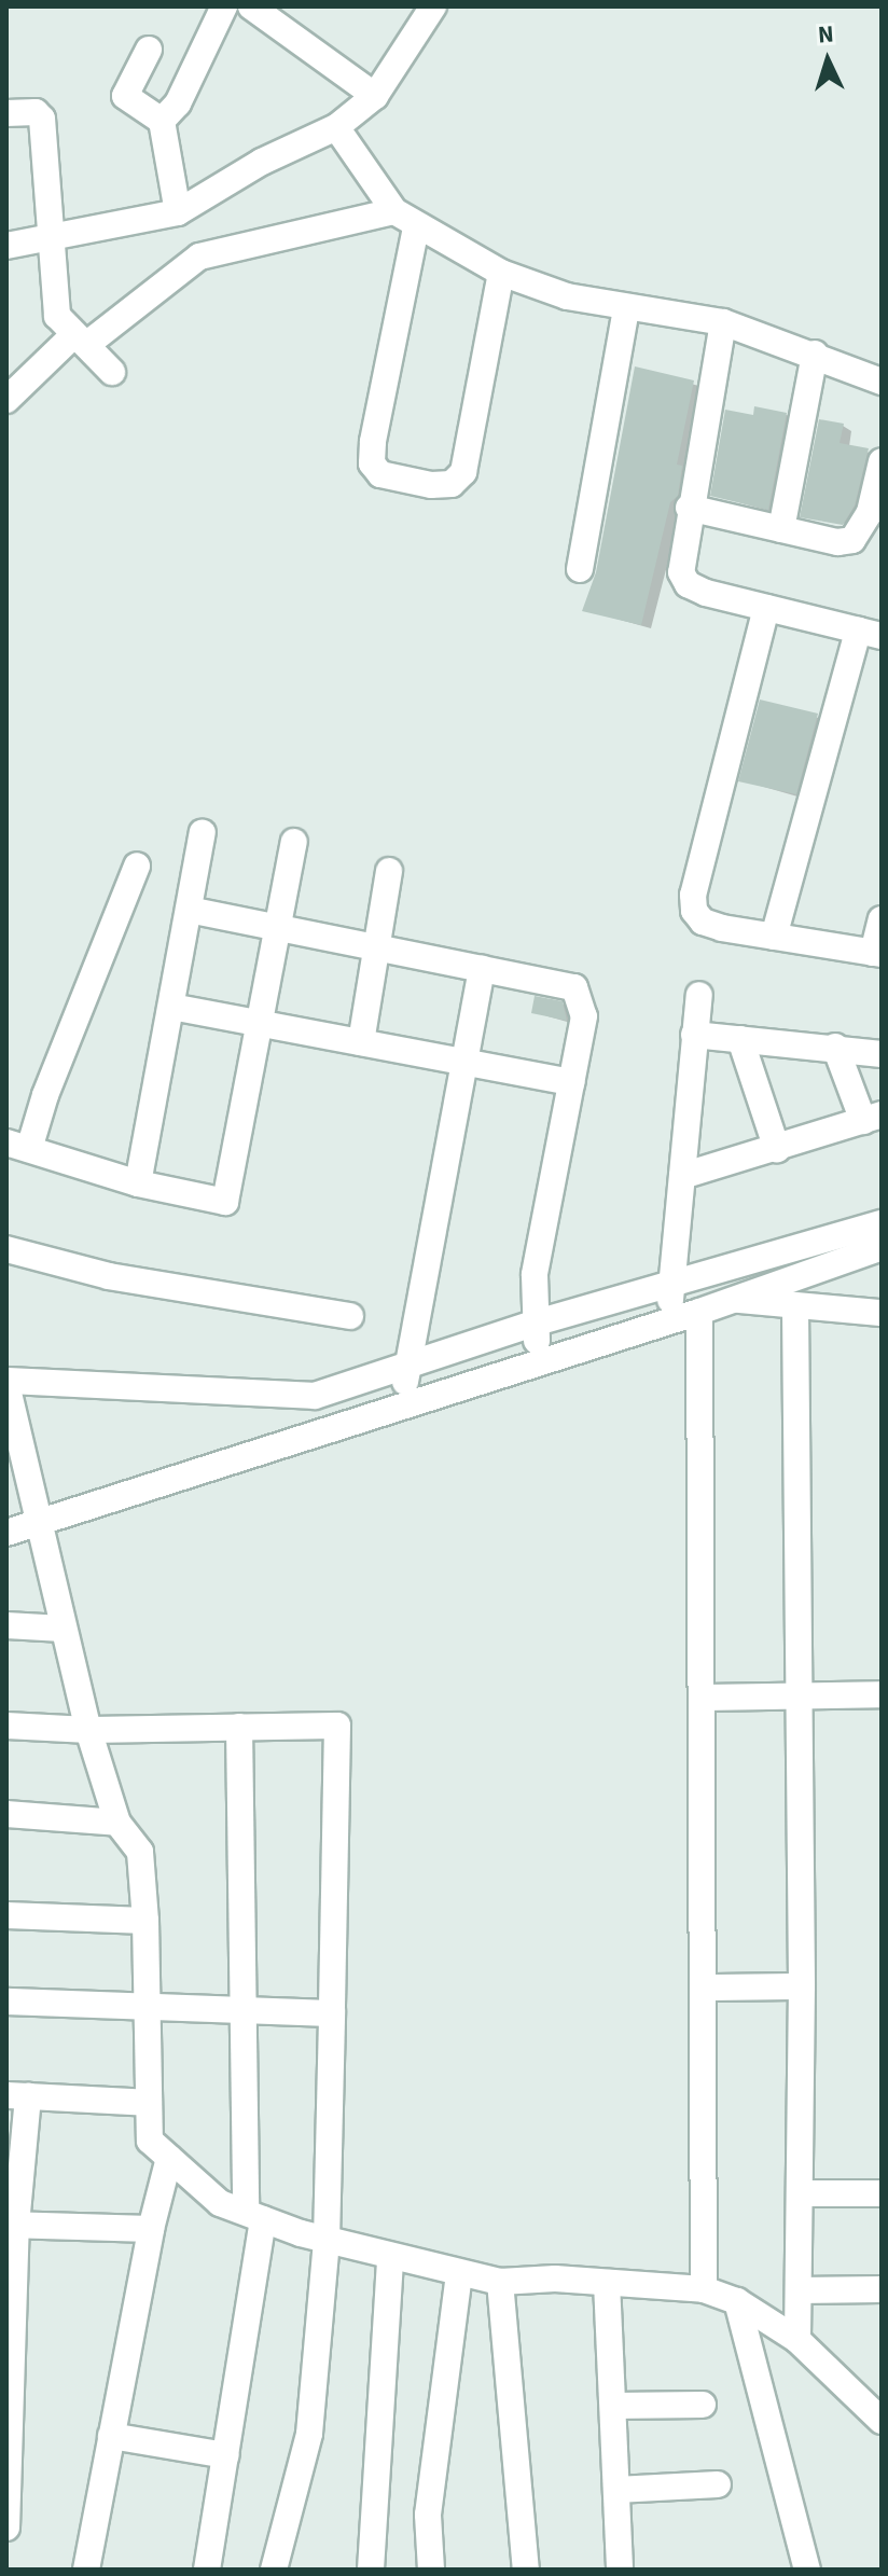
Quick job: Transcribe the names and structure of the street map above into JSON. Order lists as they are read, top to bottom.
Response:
{
  "north": "top"
}
